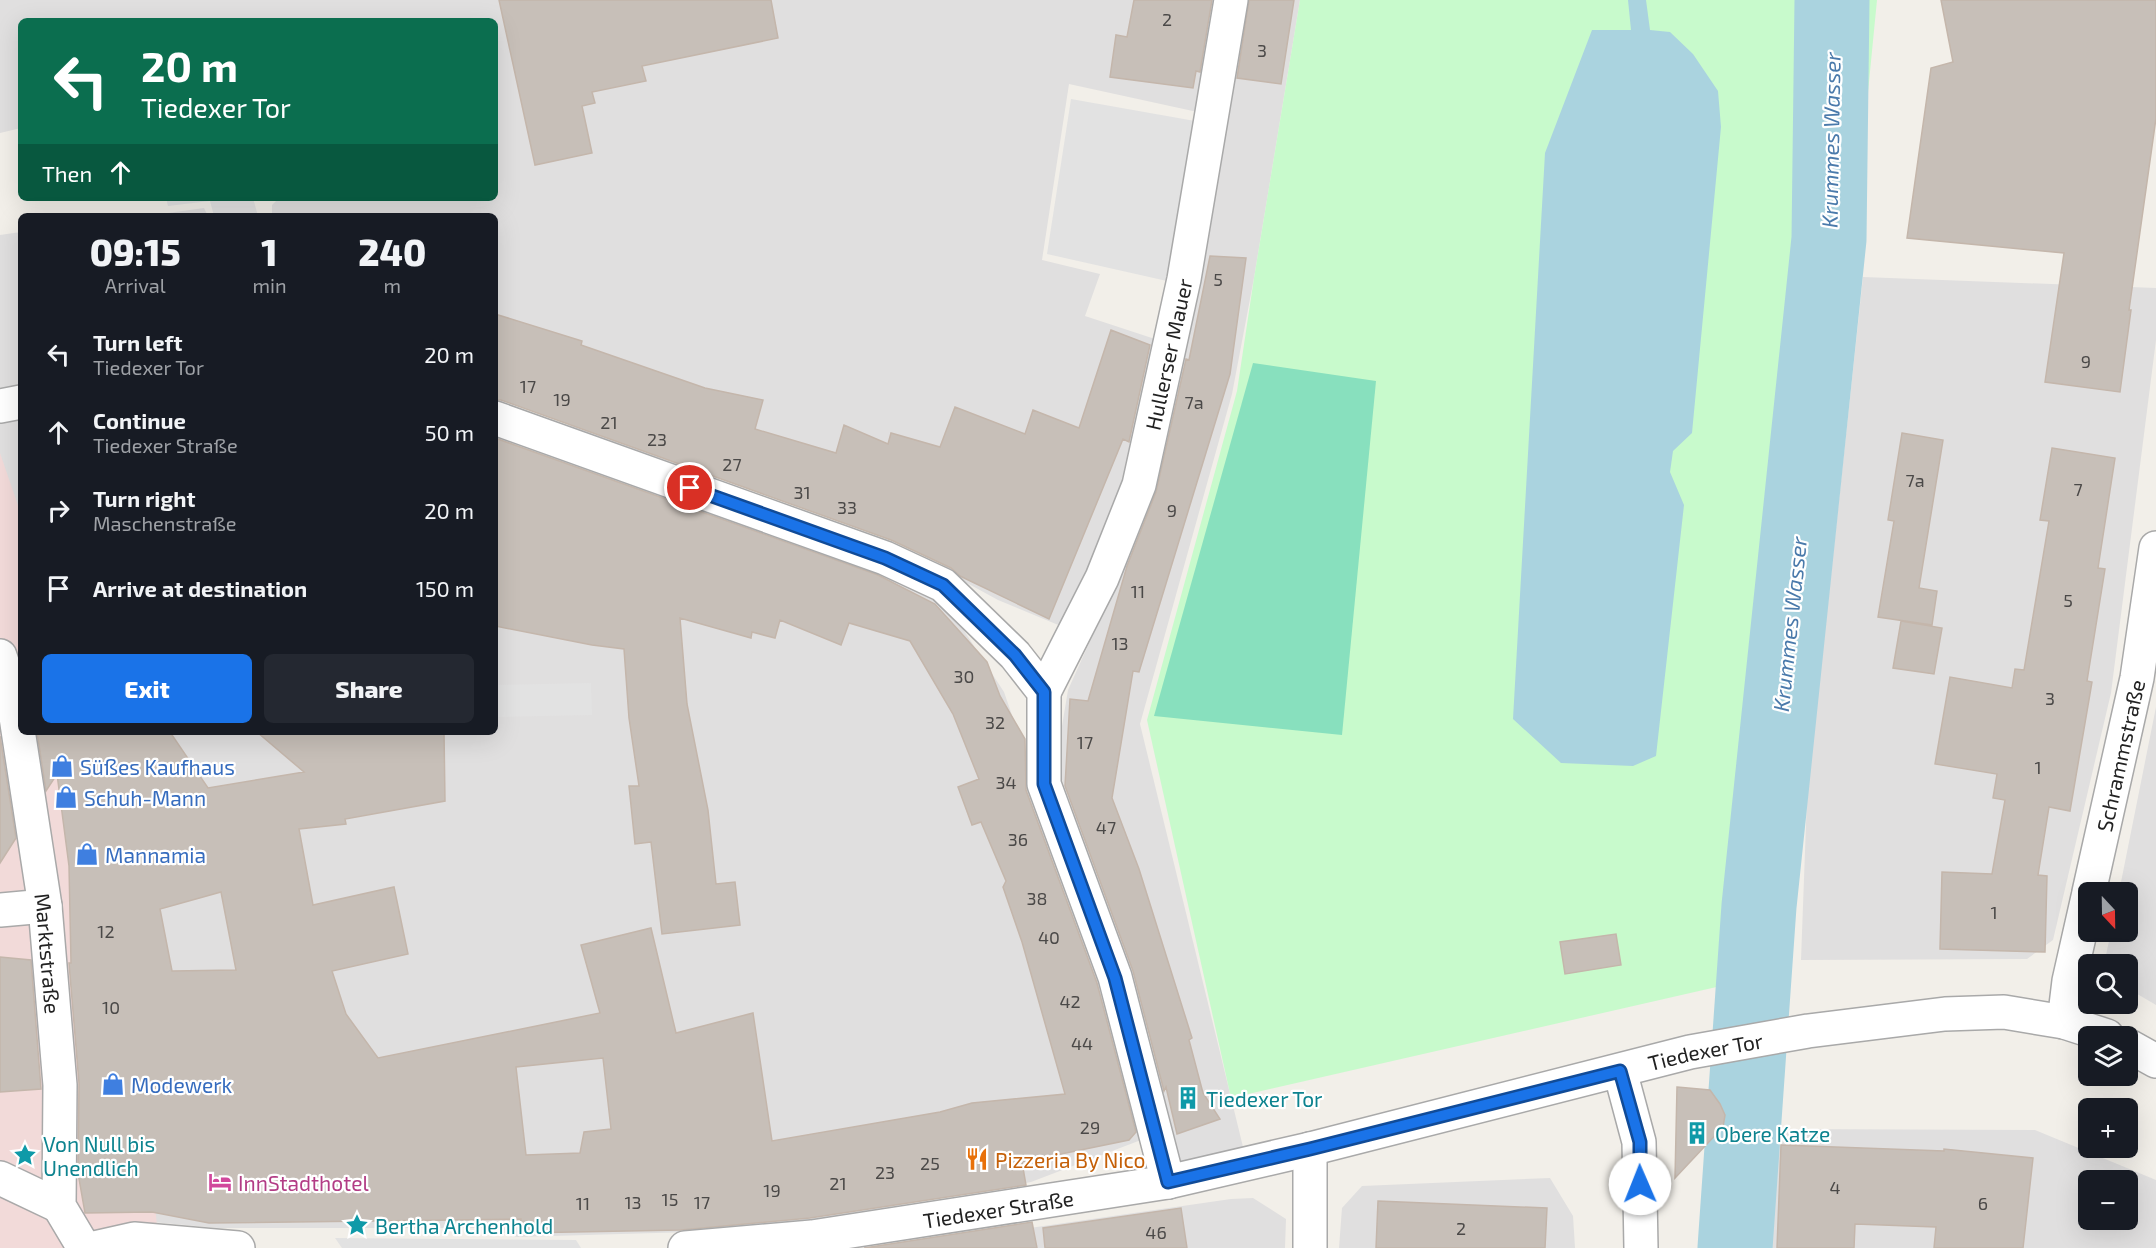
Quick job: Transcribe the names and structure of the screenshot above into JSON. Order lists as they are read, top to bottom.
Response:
{
  "streets": {
    "street": [
      "Hullerser Mauer",
      "Schrammstraße",
      "Marktstraße",
      "Tiedexer Tor",
      "Tiedexer Straße"
    ]
  },
  "crossings": [
    ["Tiedexer Tor", "Tiedexer Straße"]
  ],
  "water": ["Krummes Wasser"],
  "places": {
    "shop": [
      "Süßes Kaufhaus",
      "Schuh-Mann",
      "Mannamia",
      "Modewerk"
    ],
    "building": ["Tiedexer Tor", "Obere Katze"],
    "place": ["Von Null bis Unendlich", "Bertha Archenhold"],
    "restaurant": ["Pizzeria By Nico"],
    "hotel": ["InnStadthotel"]
  },
  "house_numbers": [
    "2",
    "3",
    "5",
    "9",
    "17",
    "19",
    "7a",
    "21",
    "23",
    "27",
    "7a",
    "7",
    "31",
    "33",
    "9",
    "11",
    "5",
    "13",
    "30",
    "3",
    "32",
    "17",
    "1",
    "34",
    "47",
    "36",
    "38",
    "1",
    "12",
    "40",
    "42",
    "10",
    "44",
    "29",
    "25",
    "23",
    "21",
    "4",
    "19",
    "15",
    "13",
    "17",
    "11",
    "6",
    "2",
    "46"
  ],
  "north": "bottom",
  "page": {
    "turn": ["20 m", "Tiedexer Tor"],
    "then": "Then",
    "eta": [
      "09:15",
      "Arrival",
      "1",
      "min",
      "240",
      "m"
    ],
    "list": [
      {
        "name": "Turn left",
        "note": "Tiedexer Tor",
        "value": "20 m"
      },
      {
        "name": "Continue",
        "note": "Tiedexer Straße",
        "value": "50 m"
      },
      {
        "name": "Turn right",
        "note": "Maschenstraße",
        "value": "20 m"
      },
      {
        "name": "Arrive at destination",
        "value": "150 m"
      }
    ],
    "buttons": ["Exit", "Share"],
    "map_buttons": ["+", "−"]
  }
}
